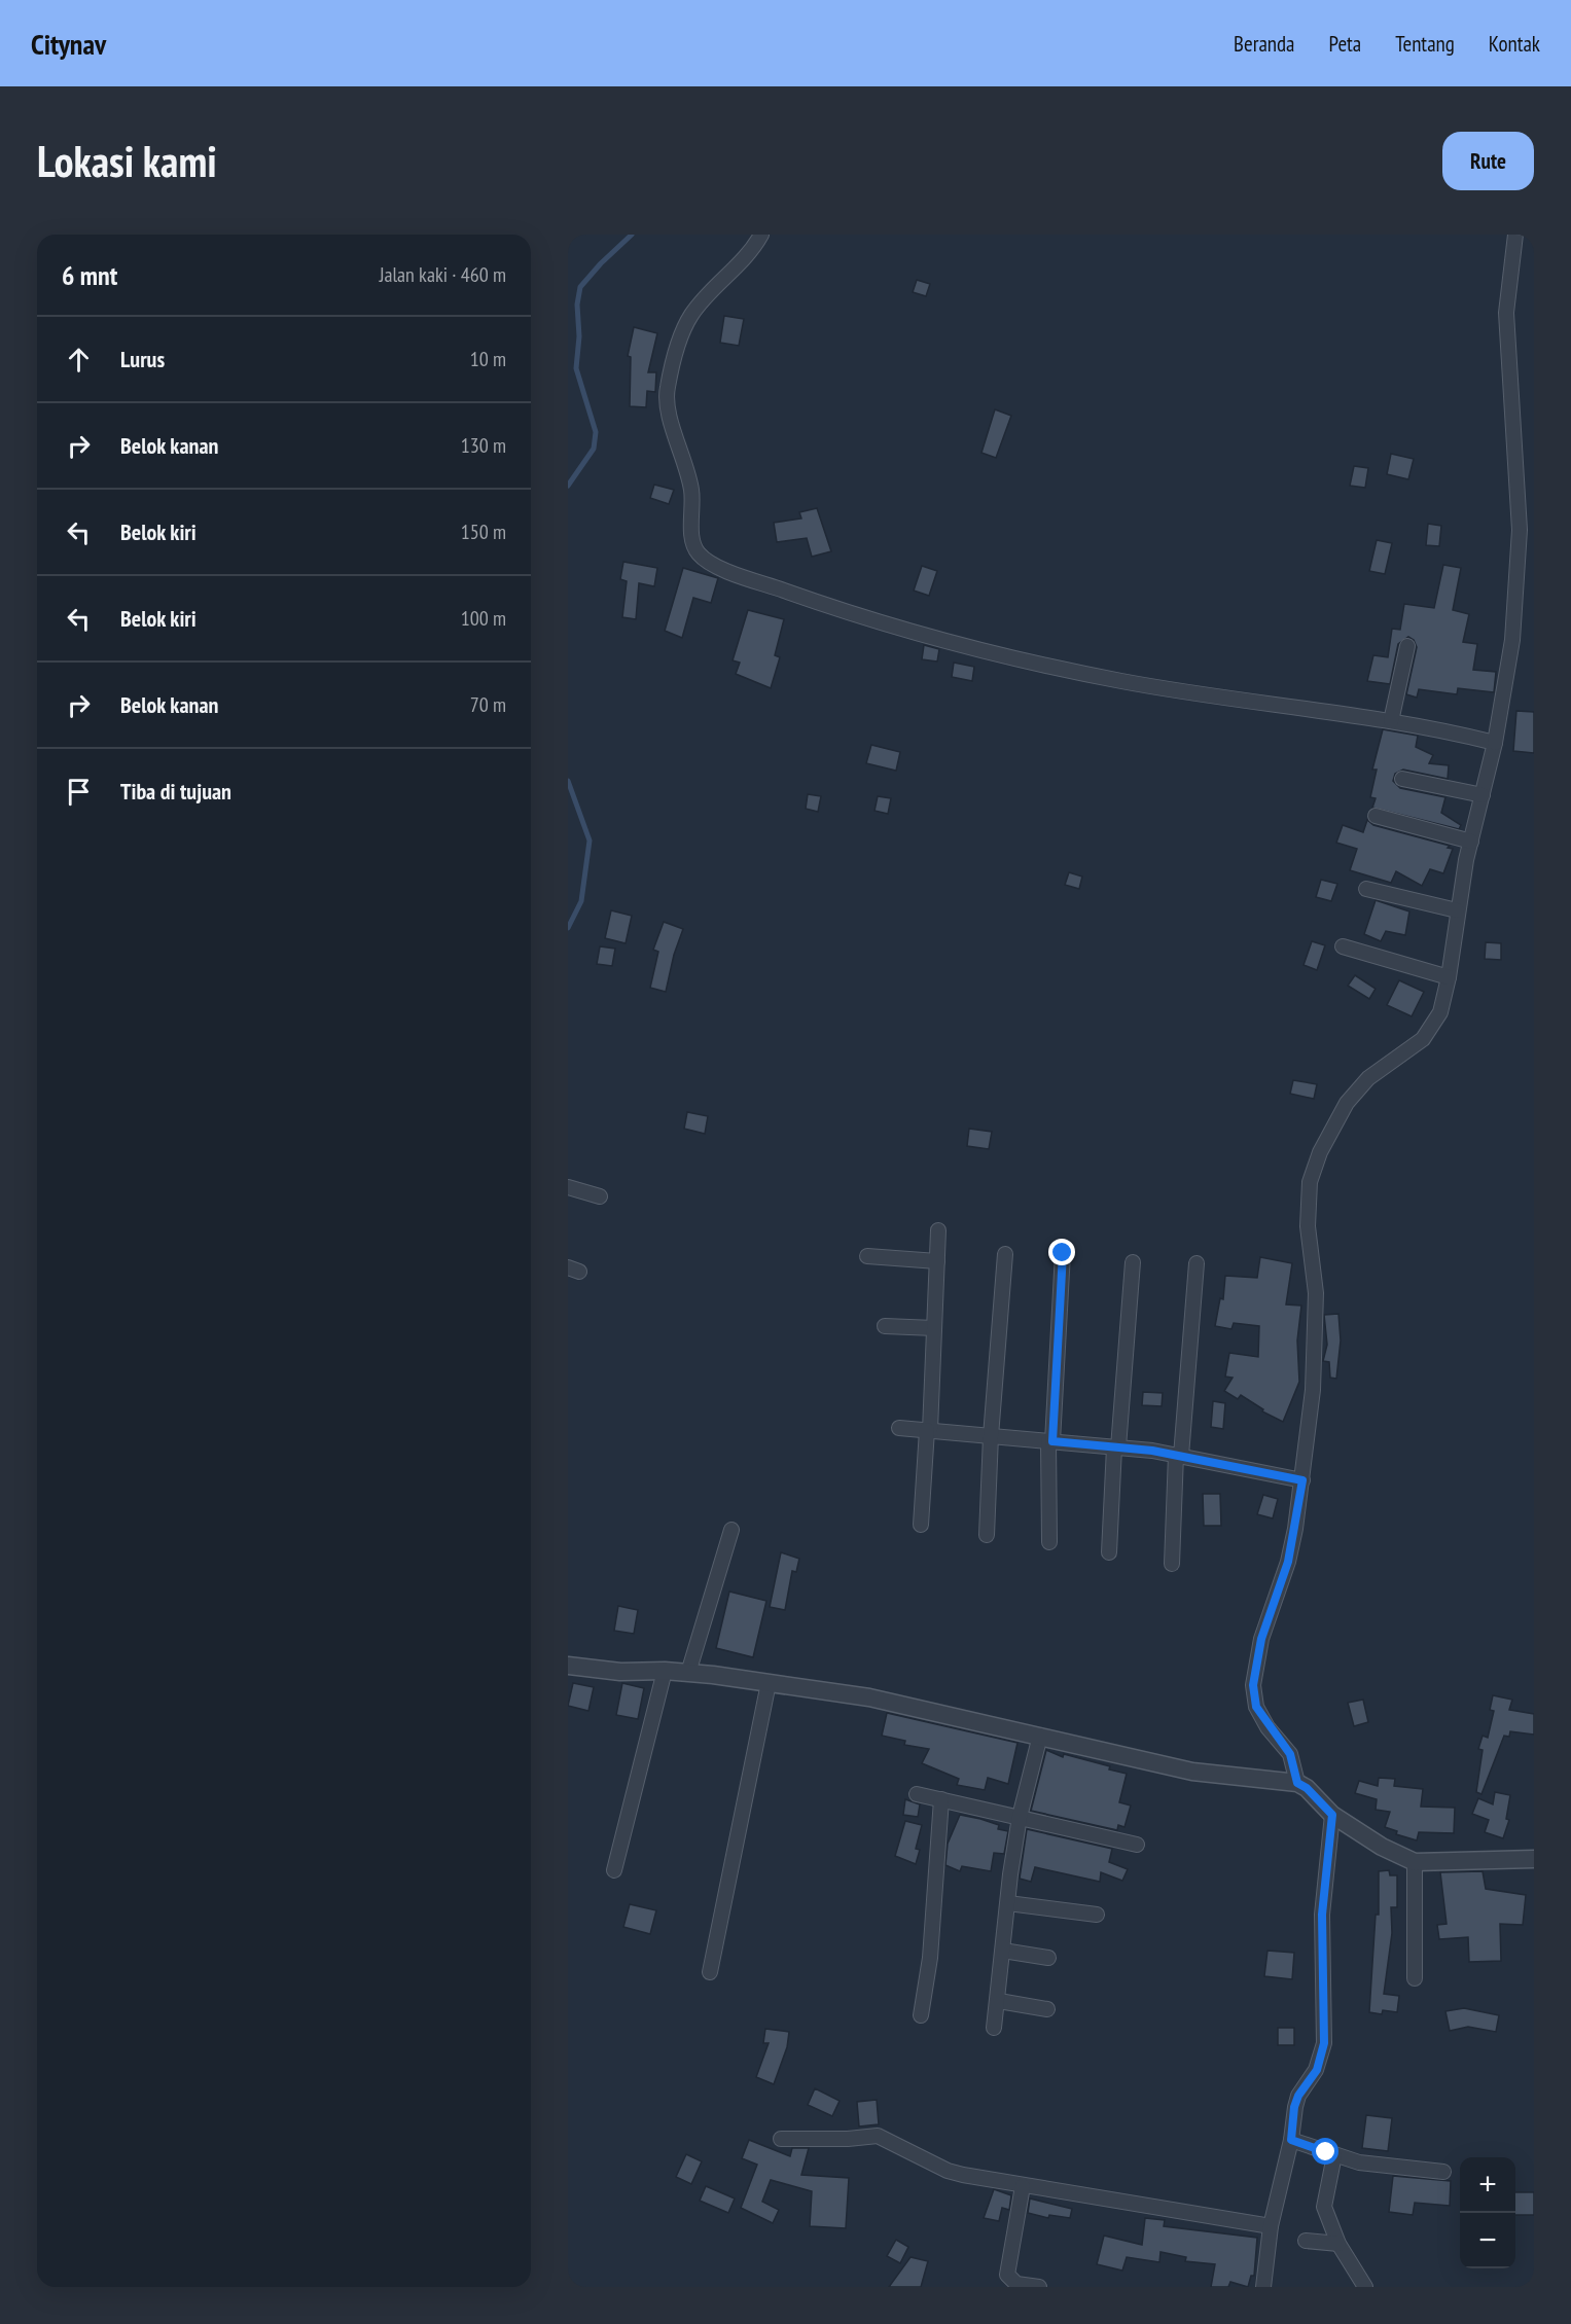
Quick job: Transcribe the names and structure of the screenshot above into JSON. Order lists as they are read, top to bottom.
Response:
{
  "page": {
    "header": "Citynav",
    "nav": [
      "Beranda",
      "Peta",
      "Tentang",
      "Kontak"
    ],
    "buttons": "Rute",
    "title": "Lokasi kami",
    "heading": ["6 mnt", "Jalan kaki · 460 m"],
    "list": [
      ["Lurus", "10 m"],
      ["Belok kanan", "130 m"],
      ["Belok kiri", "150 m"],
      ["Belok kiri", "100 m"],
      ["Belok kanan", "70 m"],
      "Tiba di tujuan"
    ],
    "map_buttons": ["+", "−"]
  }
}
